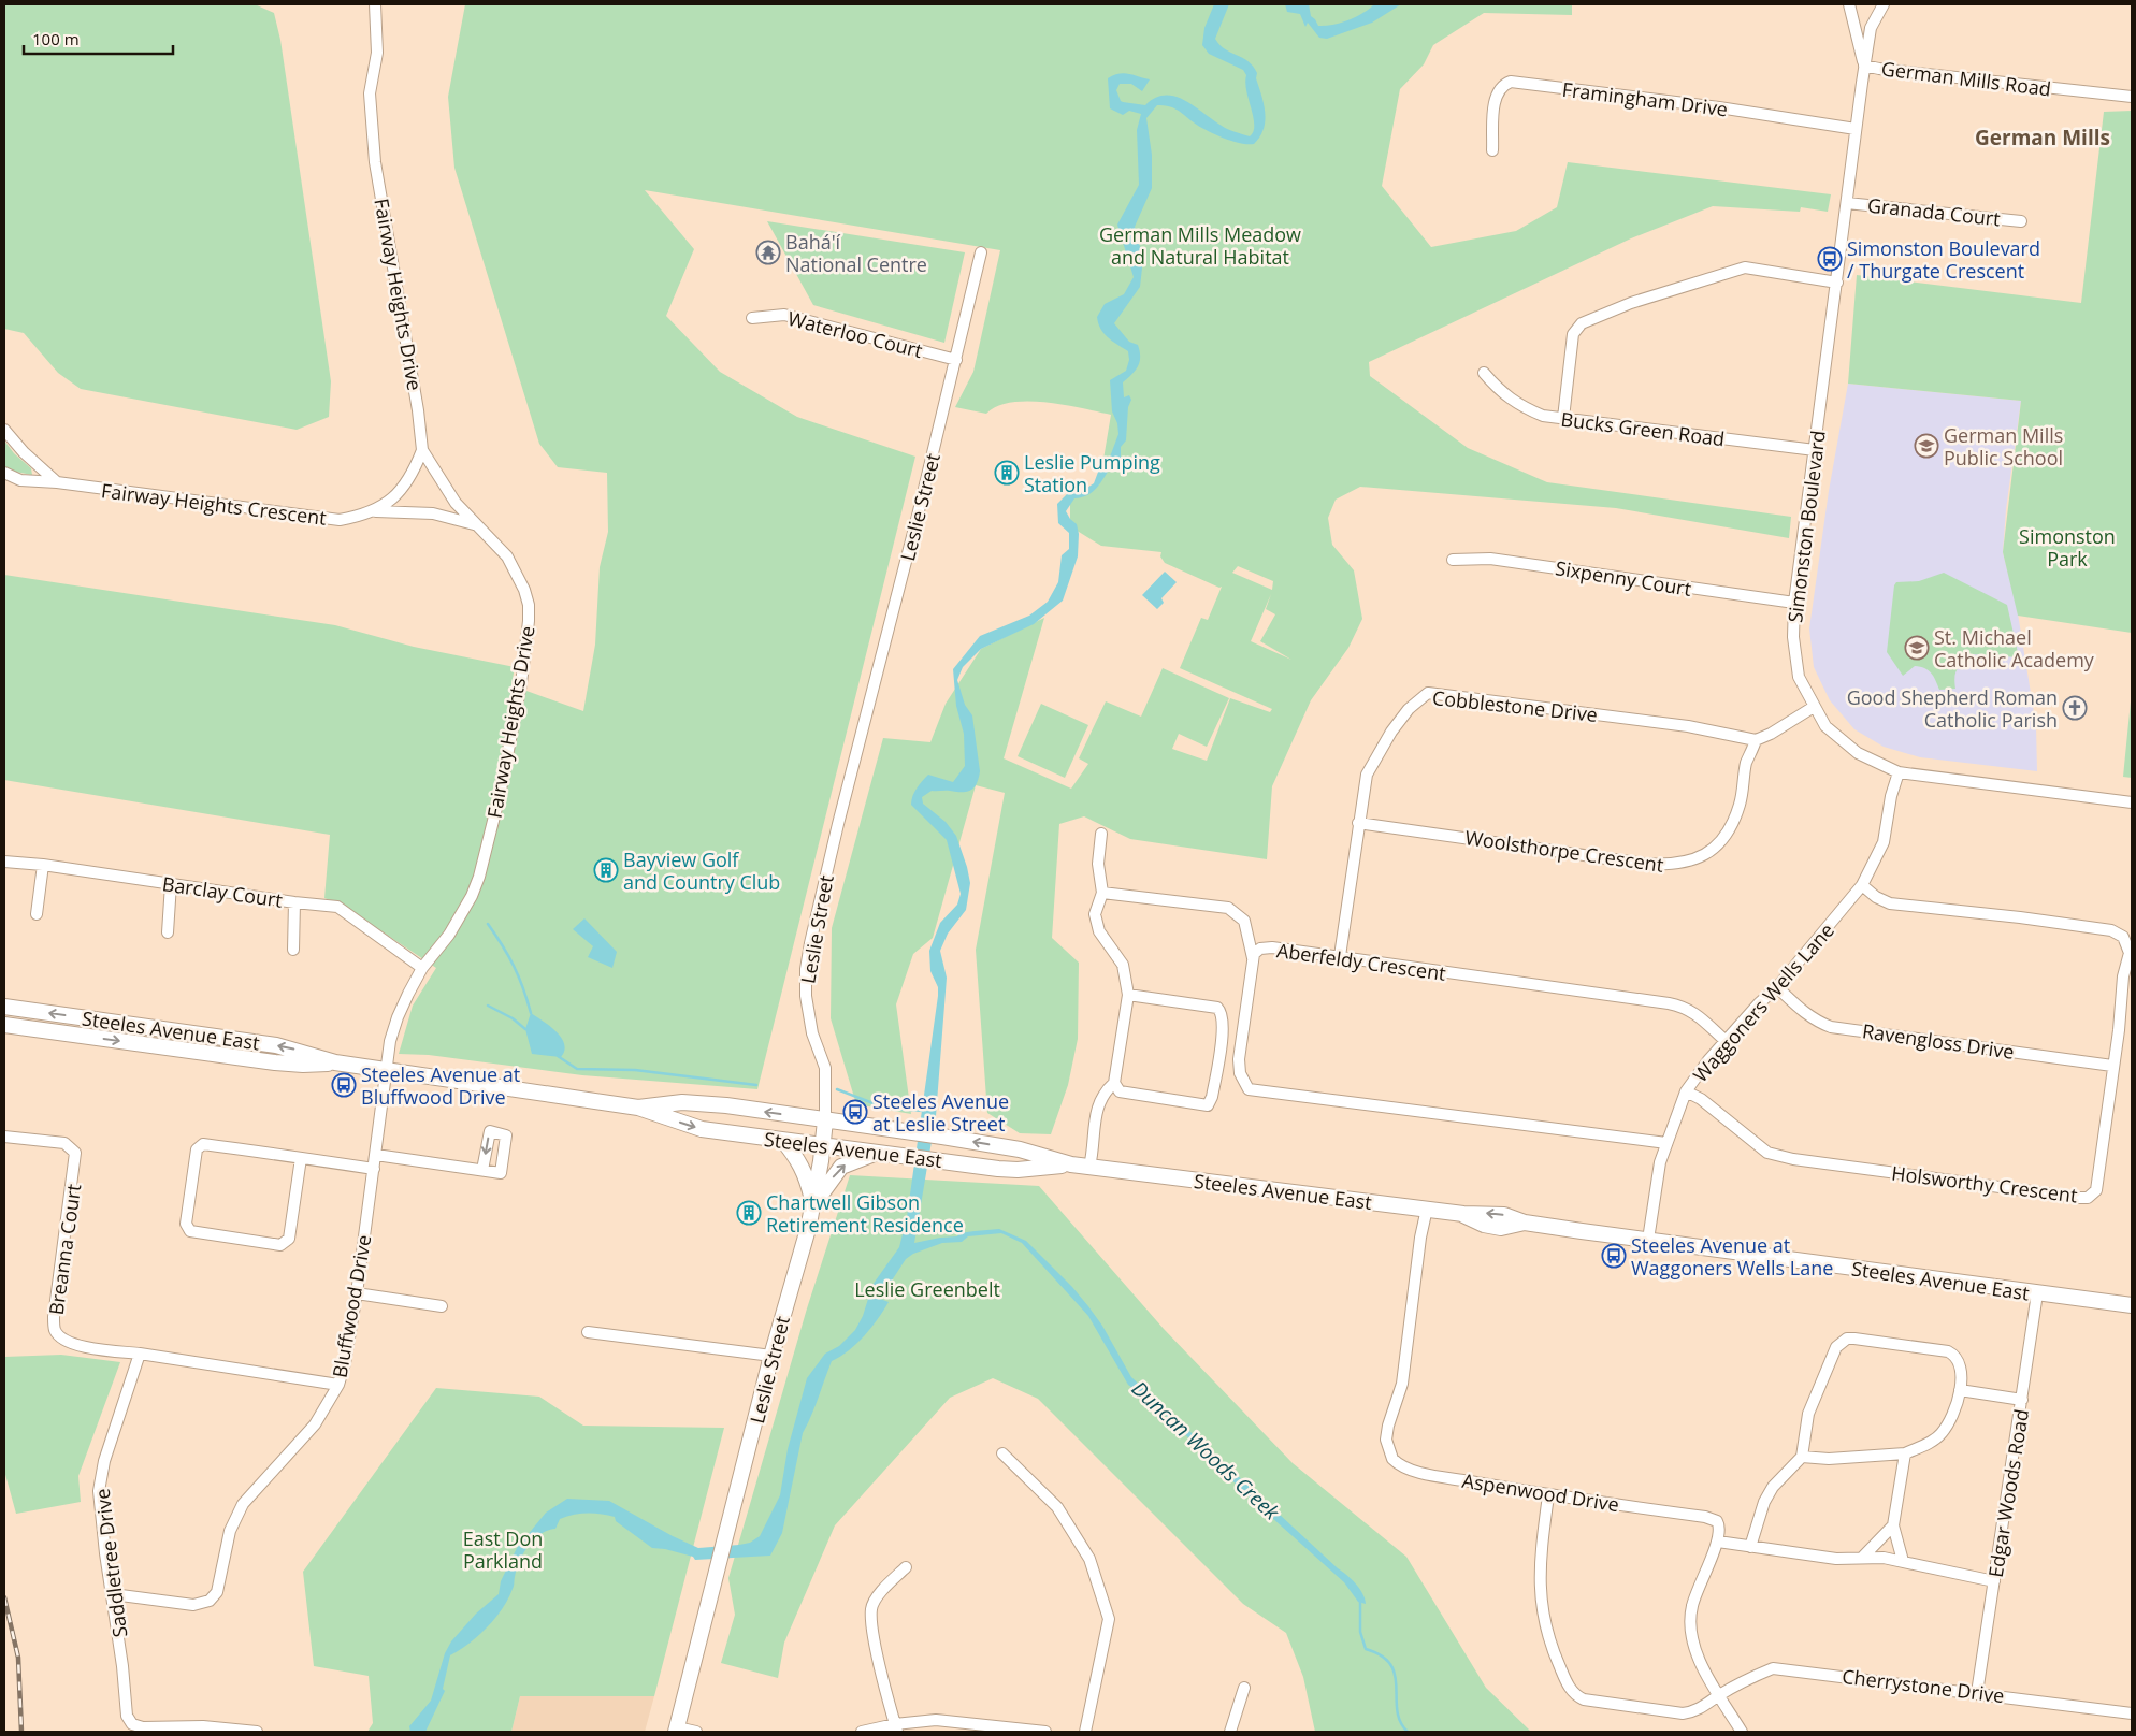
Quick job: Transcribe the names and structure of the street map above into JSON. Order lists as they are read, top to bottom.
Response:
{
  "streets": {
    "main road": ["Leslie Street", "Steeles Avenue East"],
    "street": [
      "German Mills Road",
      "Framingham Drive",
      "Granada Court",
      "Fairway Heights Drive",
      "Waterloo Court",
      "Bucks Green Road",
      "Fairway Heights Crescent",
      "Simonston Boulevard",
      "Sixpenny Court",
      "Cobblestone Drive",
      "Woolsthorpe Crescent",
      "Barclay Court",
      "Aberfeldy Crescent",
      "Waggoners Wells Lane",
      "Ravengloss Drive",
      "Holsworthy Crescent",
      "Breanna Court",
      "Bluffwood Drive",
      "Aspenwood Drive",
      "Edgar Woods Road",
      "Saddletree Drive",
      "Cherrystone Drive"
    ]
  },
  "crossings": [
    ["German Mills Road", "Simonston Boulevard"],
    ["Framingham Drive", "Simonston Boulevard"],
    ["Granada Court", "Simonston Boulevard"],
    ["Fairway Heights Drive", "Fairway Heights Crescent"],
    ["Fairway Heights Drive", "Barclay Court"],
    ["Fairway Heights Drive", "Steeles Avenue East"],
    ["Fairway Heights Drive", "Bluffwood Drive"],
    ["Waterloo Court", "Leslie Street"],
    ["Bucks Green Road", "Simonston Boulevard"],
    ["Leslie Street", "Steeles Avenue East"],
    ["Simonston Boulevard", "Sixpenny Court"],
    ["Simonston Boulevard", "Waggoners Wells Lane"],
    ["Cobblestone Drive", "Woolsthorpe Crescent"],
    ["Cobblestone Drive", "Aberfeldy Crescent"],
    ["Aberfeldy Crescent", "Waggoners Wells Lane"],
    ["Waggoners Wells Lane", "Steeles Avenue East"],
    ["Waggoners Wells Lane", "Ravengloss Drive"],
    ["Waggoners Wells Lane", "Holsworthy Crescent"],
    ["Steeles Avenue East", "Bluffwood Drive"],
    ["Steeles Avenue East", "Aspenwood Drive"],
    ["Steeles Avenue East", "Edgar Woods Road"],
    ["Ravengloss Drive", "Holsworthy Crescent"],
    ["Breanna Court", "Saddletree Drive"],
    ["Bluffwood Drive", "Saddletree Drive"],
    ["Aspenwood Drive", "Cherrystone Drive"],
    ["Edgar Woods Road", "Cherrystone Drive"]
  ],
  "districts": ["German Mills"],
  "water": ["Duncan Woods Creek"],
  "parks": [
    "German Mills Meadow and Natural Habitat",
    "Simonston Park",
    "Leslie Greenbelt",
    "East Don Parkland"
  ],
  "places": {
    "temple": ["Bahá'í National Centre"],
    "bus stop": [
      "Simonston Boulevard / Thurgate Crescent",
      "Steeles Avenue at Bluffwood Drive",
      "Steeles Avenue at Leslie Street",
      "Steeles Avenue at Waggoners Wells Lane"
    ],
    "school or university": ["German Mills Public School", "St. Michael Catholic Academy"],
    "building": ["Leslie Pumping Station", "Bayview Golf and Country Club", "Chartwell Gibson Retirement Residence"],
    "church": ["Good Shepherd Roman Catholic Parish"]
  },
  "scale_bar": "100 m"
}
